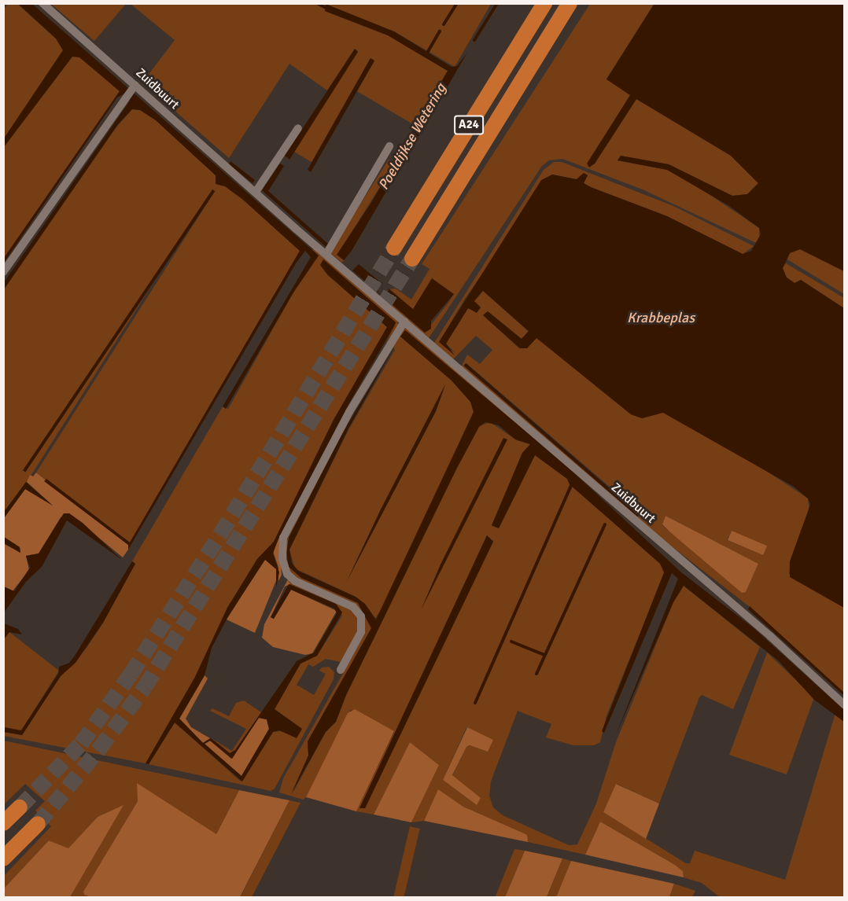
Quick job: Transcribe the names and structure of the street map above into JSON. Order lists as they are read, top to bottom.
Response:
{
  "streets": {
    "highway": ["A24"],
    "street": ["Zuidbuurt"]
  },
  "water": ["Poeldijkse Wetering", "Krabbeplas"]
}
